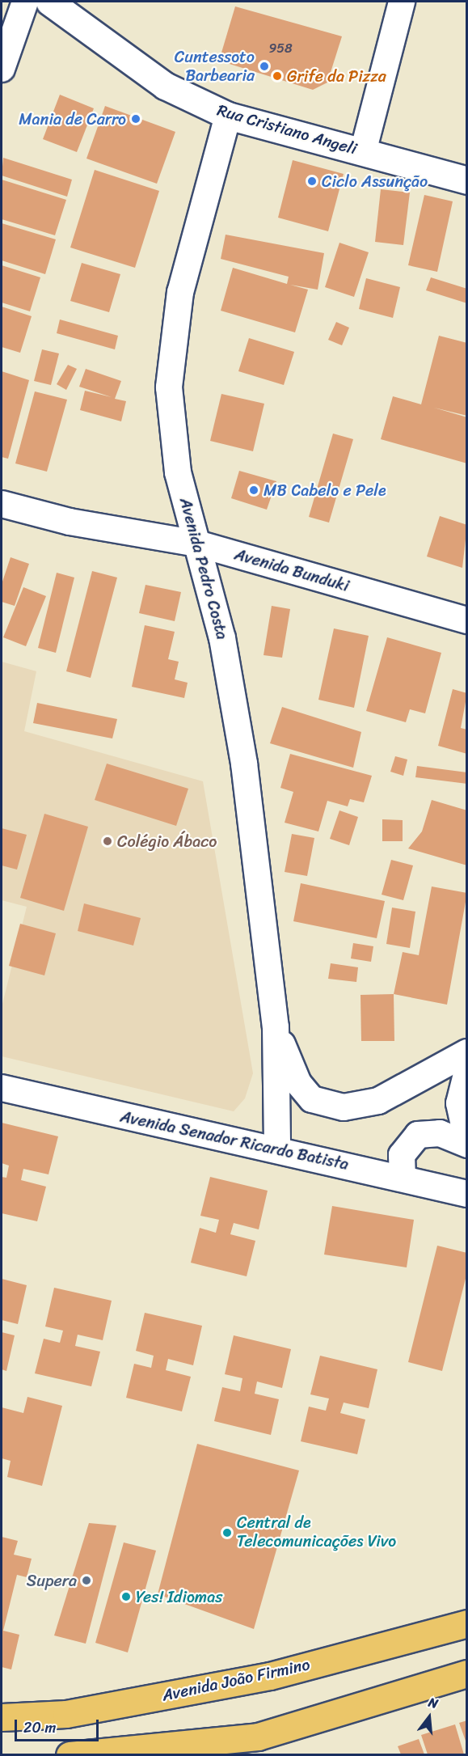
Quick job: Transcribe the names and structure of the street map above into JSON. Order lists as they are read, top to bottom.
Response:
{
  "streets": {
    "main road": ["Avenida João Firmino"],
    "street": [
      "Rua Cristiano Angeli",
      "Avenida Pedro Costa",
      "Avenida Bunduki",
      "Avenida Senador Ricardo Batista"
    ]
  },
  "crossings": [
    ["Rua Cristiano Angeli", "Avenida Pedro Costa"],
    ["Avenida Pedro Costa", "Avenida Bunduki"]
  ],
  "places": [
    "Cuntessoto Barbearia",
    "Grife da Pizza",
    "Mania de Carro",
    "Ciclo Assunção",
    "MB Cabelo e Pele",
    "Colégio Ábaco",
    "Central de Telecomunicações Vivo",
    "Supera",
    "Yes! Idiomas"
  ],
  "house_numbers": ["958"],
  "scale_bar": "20 m",
  "north": "top"
}
